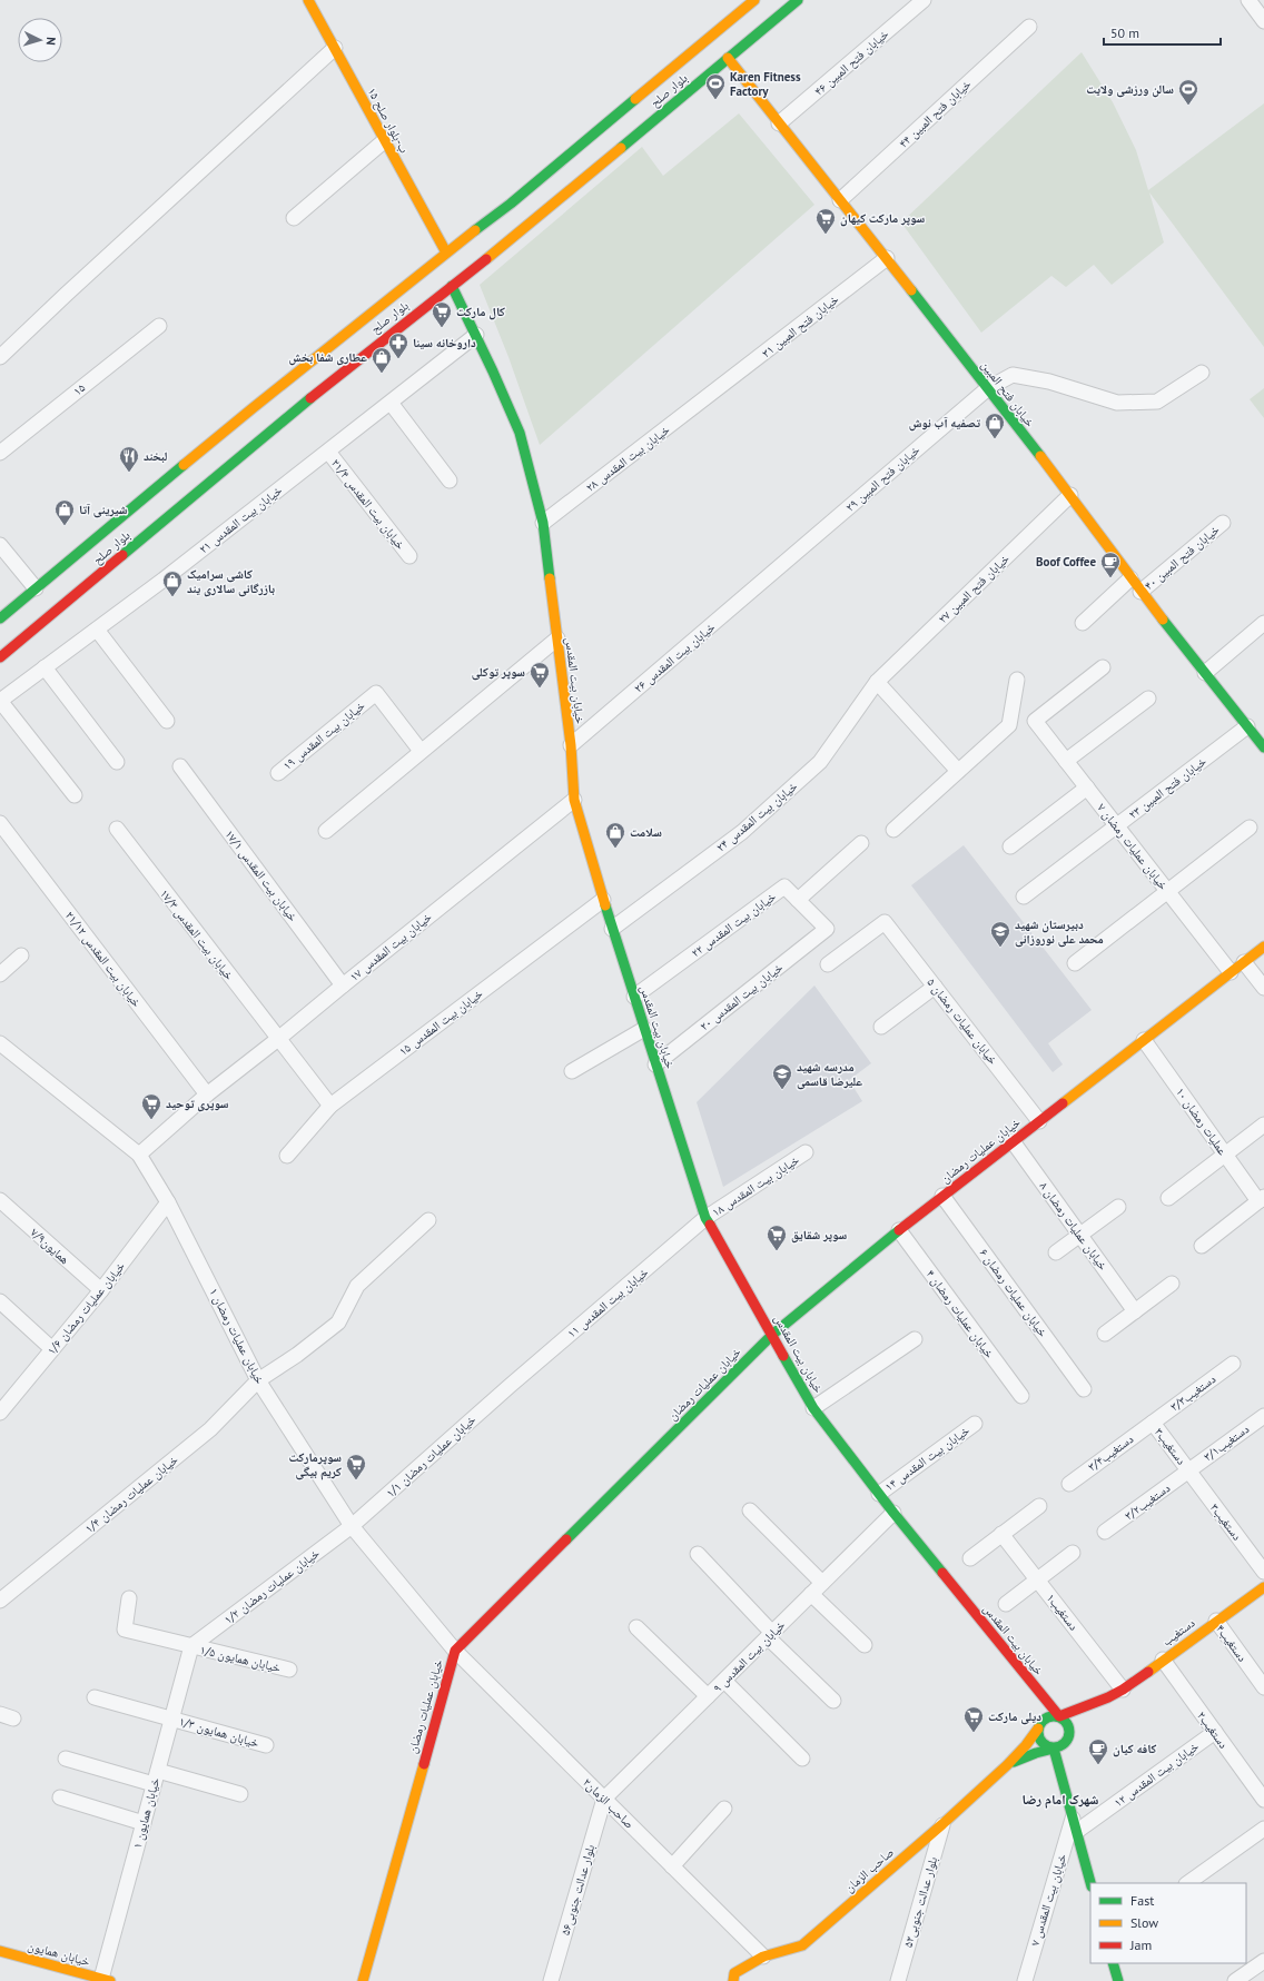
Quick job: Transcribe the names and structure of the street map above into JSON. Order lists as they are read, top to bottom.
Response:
{
  "streets": {
    "street": [
      "خیابان فتح المبین ۴۶",
      "بلوار صلح",
      "خیابان فتح المبین ۴۴",
      "۱۵ ب-بلوار صلح",
      "خیابان فتح المبین ۳۱",
      "۱۵",
      "خیابان فتح المبین",
      "خیابان بیت المقدس ۲۸",
      "خیابان فتح المبین ۲۹",
      "خیابان بیت المقدس ۲۱/۴",
      "خیابان بیت المقدس ۲۱",
      "خیابان فتح المبین ۴۰",
      "خیابان فتح المبین ۲۷",
      "خیابان بیت المقدس ۲۶",
      "خیابان بیت المقدس",
      "خیابان بیت المقدس ۱۹",
      "خیابان فتح المبین ۲۳",
      "خیابان بیت المقدس ۲۴",
      "خیابان عملیات رمضان ۷",
      "خیابان بیت المقدس ۱۷/۱",
      "خیابان بیت المقدس ۲۲",
      "خیابان بیت المقدس ۱۷/۳",
      "خیابان بیت المقدس ۱۷",
      "خیابان بیت المقدس ۲۱/۱۲",
      "خیابان بیت المقدس ۲۰",
      "خیابان عملیات رمضان ۵",
      "خیابان بیت المقدس ۱۵",
      "عملیات رمضان ۱۰",
      "خیابان عملیات رمضان",
      "خیابان بیت المقدس ۱۸",
      "خیابان عملیات رمضان ۸",
      "همایون۷/۹",
      "خیابان عملیات رمضان ۶",
      "خیابان بیت المقدس ۱۱",
      "خیابان عملیات رمضان ۱/۶",
      "خیابان عملیات رمضان ۴",
      "خیابان عملیات رمضان ۱",
      "۳/۳دستغیب",
      "۳/۱دستغیب",
      "۳دستغیب",
      "۳/۴دستغیب",
      "خیابان عملیات رمضان ۱/۱",
      "خیابان بیت المقدس ۱۴",
      "خیابان عملیات رمضان ۱/۴",
      "۳/۲دستغیب",
      "دستغیب۳",
      "خیابان عملیات رمضان ۱/۲",
      "دستغیب۱",
      "دستغیب",
      "دستغیب۴",
      "خیابان بیت المقدس ۹",
      "خیابان همایون ۱/۵",
      "۲دستغیب",
      "خیابان همایون ۱/۳",
      "خیابان بیت المقدس ۱۲",
      "۲صاحب الزمان",
      "خیابان همایون ۱",
      "صاحب الزمان",
      "بلوار عدالت جنوبی۵۶",
      "خیابان بیت المقدس ۷",
      "بلوار عدالت جنوبی۵۲",
      "خیابان همایون"
    ]
  },
  "crossings": [
    ["خیابان فتح المبین ۴۶", "خیابان فتح المبین"],
    ["بلوار صلح", "۱۵ ب-بلوار صلح"],
    ["بلوار صلح", "خیابان فتح المبین"],
    ["بلوار صلح", "خیابان بیت المقدس"],
    ["خیابان فتح المبین ۴۴", "خیابان فتح المبین"],
    ["خیابان فتح المبین ۳۱", "خیابان فتح المبین"],
    ["خیابان فتح المبین ۳۱", "خیابان بیت المقدس ۲۸"],
    ["خیابان فتح المبین", "خیابان فتح المبین ۲۹"],
    ["خیابان فتح المبین", "خیابان فتح المبین ۴۰"],
    ["خیابان فتح المبین", "خیابان فتح المبین ۲۷"],
    ["خیابان فتح المبین", "خیابان فتح المبین ۲۳"],
    ["خیابان بیت المقدس ۲۸", "خیابان بیت المقدس"],
    ["خیابان فتح المبین ۲۹", "خیابان بیت المقدس ۲۶"],
    ["خیابان بیت المقدس ۲۱/۴", "خیابان بیت المقدس ۲۱"],
    ["خیابان بیت المقدس ۲۱", "خیابان بیت المقدس"],
    ["خیابان فتح المبین ۲۷", "خیابان بیت المقدس ۲۴"],
    ["خیابان بیت المقدس ۲۶", "خیابان بیت المقدس"],
    ["خیابان بیت المقدس", "خیابان بیت المقدس ۲۴"],
    ["خیابان بیت المقدس", "خیابان بیت المقدس ۲۲"],
    ["خیابان بیت المقدس", "خیابان بیت المقدس ۱۷"],
    ["خیابان بیت المقدس", "خیابان بیت المقدس ۲۰"],
    ["خیابان بیت المقدس", "خیابان بیت المقدس ۱۵"],
    ["خیابان بیت المقدس", "خیابان عملیات رمضان"],
    ["خیابان بیت المقدس", "خیابان بیت المقدس ۱۸"],
    ["خیابان بیت المقدس", "خیابان بیت المقدس ۱۱"],
    ["خیابان بیت المقدس", "خیابان بیت المقدس ۱۴"],
    ["خیابان بیت المقدس", "خیابان بیت المقدس ۹"],
    ["خیابان بیت المقدس", "صاحب الزمان"],
    ["خیابان فتح المبین ۲۳", "خیابان عملیات رمضان ۷"],
    ["خیابان عملیات رمضان ۷", "خیابان عملیات رمضان"],
    ["خیابان بیت المقدس ۱۷/۱", "خیابان بیت المقدس ۱۷"],
    ["خیابان بیت المقدس ۲۲", "خیابان بیت المقدس ۲۰"],
    ["خیابان بیت المقدس ۱۷/۳", "خیابان بیت المقدس ۱۷"],
    ["خیابان بیت المقدس ۱۷/۳", "خیابان بیت المقدس ۱۵"],
    ["خیابان بیت المقدس ۱۷", "خیابان بیت المقدس ۲۱/۱۲"],
    ["خیابان عملیات رمضان ۵", "خیابان عملیات رمضان"],
    ["عملیات رمضان ۱۰", "خیابان عملیات رمضان"],
    ["خیابان عملیات رمضان", "خیابان عملیات رمضان ۸"],
    ["خیابان عملیات رمضان", "خیابان عملیات رمضان ۶"],
    ["خیابان عملیات رمضان", "خیابان عملیات رمضان ۴"],
    ["خیابان عملیات رمضان", "خیابان عملیات رمضان ۱"],
    ["خیابان عملیات رمضان", "۲صاحب الزمان"],
    ["خیابان بیت المقدس ۱۸", "خیابان بیت المقدس ۱۱"],
    ["همایون۷/۹", "خیابان عملیات رمضان ۱/۶"],
    ["خیابان بیت المقدس ۱۱", "خیابان عملیات رمضان ۱/۱"],
    ["خیابان عملیات رمضان ۱/۶", "خیابان عملیات رمضان ۱"],
    ["خیابان عملیات رمضان ۱", "خیابان عملیات رمضان ۱/۱"],
    ["خیابان عملیات رمضان ۱", "خیابان عملیات رمضان ۱/۴"],
    ["خیابان عملیات رمضان ۱", "خیابان عملیات رمضان ۱/۲"],
    ["خیابان عملیات رمضان ۱", "۲صاحب الزمان"],
    ["۳/۳دستغیب", "۳دستغیب"],
    ["۳/۳دستغیب", "۳/۴دستغیب"],
    ["۳/۱دستغیب", "۳دستغیب"],
    ["۳/۱دستغیب", "۳/۲دستغیب"],
    ["۳/۱دستغیب", "دستغیب۳"],
    ["۳دستغیب", "۳/۴دستغیب"],
    ["۳دستغیب", "۳/۲دستغیب"],
    ["۳دستغیب", "دستغیب۳"],
    ["خیابان عملیات رمضان ۱/۱", "خیابان عملیات رمضان ۱/۲"],
    ["۳/۲دستغیب", "دستغیب۳"],
    ["خیابان عملیات رمضان ۱/۲", "خیابان همایون ۱/۵"],
    ["خیابان عملیات رمضان ۱/۲", "خیابان همایون ۱"],
    ["دستغیب۱", "دستغیب"],
    ["دستغیب", "دستغیب۴"],
    ["دستغیب", "۲دستغیب"],
    ["خیابان بیت المقدس ۹", "۲صاحب الزمان"],
    ["خیابان بیت المقدس ۹", "بلوار عدالت جنوبی۵۶"],
    ["خیابان همایون ۱/۵", "خیابان همایون ۱"],
    ["۲دستغیب", "خیابان بیت المقدس ۱۲"],
    ["خیابان همایون ۱/۳", "خیابان همایون ۱"],
    ["خیابان بیت المقدس ۱۲", "خیابان بیت المقدس ۷"],
    ["۲صاحب الزمان", "صاحب الزمان"],
    ["۲صاحب الزمان", "بلوار عدالت جنوبی۵۶"],
    ["خیابان همایون ۱", "خیابان همایون"],
    ["صاحب الزمان", "بلوار عدالت جنوبی۵۲"]
  ],
  "districts": ["شهرک امام رضا"],
  "places": {
    "sports": ["Karen Fitness Factory", "سالن ورزشی ولایت"],
    "supermarket": [
      "سوپر مارکت کیهان",
      "کال مارکت",
      "سوپر توکلی",
      "سوپری توحید",
      "سوپر شقایق",
      "سوپرمارکت کریم بیگی",
      "دیلی مارکت"
    ],
    "pharmacy": ["داروخانه سینا"],
    "shop": [
      "عطاری شفا بخش",
      "تصفیه آب نوش",
      "شیرینی آتا",
      "کاشی سرامیک بازرگانی سالاری یند",
      "سلامت"
    ],
    "restaurant": ["لبخند"],
    "cafe": ["Boof Coffee", "کافه کیان"],
    "school or university": ["دبیرستان شهید محمد علی نوروزانی", "مدرسه شهید علیرضا قاسمی"]
  },
  "legend": ["Fast", "Slow", "Jam"],
  "scale_bar": "50 m",
  "north": "right"
}
